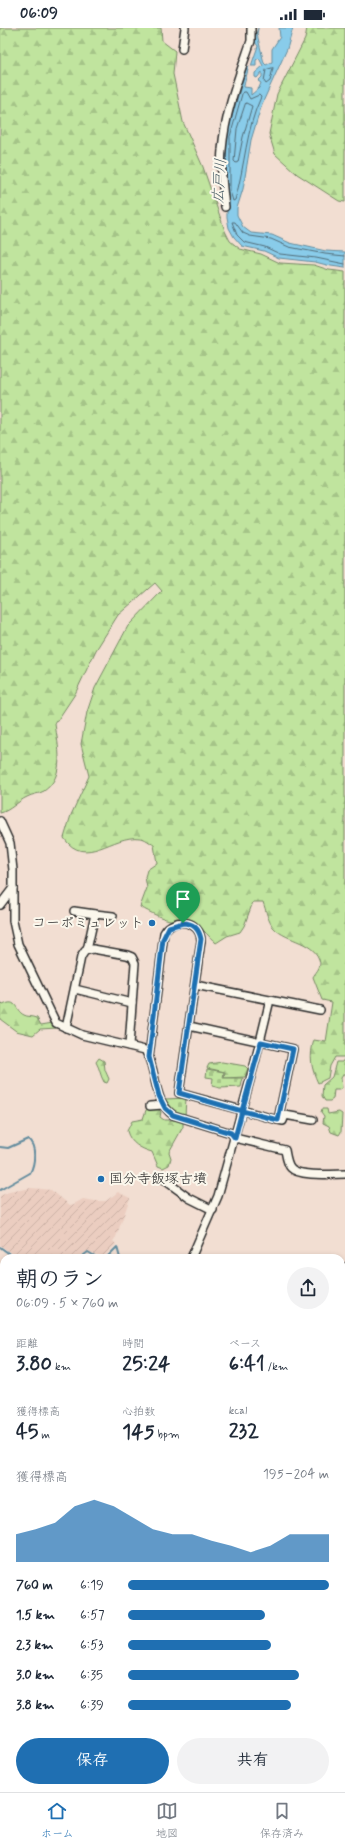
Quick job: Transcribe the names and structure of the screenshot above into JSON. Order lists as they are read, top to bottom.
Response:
{
  "water": ["広戸川"],
  "places": ["コーポミュレット", "国分寺飯塚古墳"],
  "page": {
    "status": "06:09",
    "heading": ["朝のラン", "06:09 · 5 × 760 m"],
    "stats": [
      ["距離", "3.80 km"],
      ["時間", "25:24"],
      ["ペース", "6:41 /km"],
      ["獲得標高", "45 m"],
      ["心拍数", "145 bpm"],
      ["kcal", "232"]
    ],
    "chart": ["獲得標高", "195–204 m"],
    "list": [
      {
        "name": "760 m",
        "note": "6:19"
      },
      {
        "name": "1.5 km",
        "note": "6:57"
      },
      {
        "name": "2.3 km",
        "note": "6:53"
      },
      {
        "name": "3.0 km",
        "note": "6:35"
      },
      {
        "name": "3.8 km",
        "note": "6:39"
      }
    ],
    "buttons": ["保存", "共有"],
    "tabs": ["ホーム", "地図", "保存済み"]
  }
}
